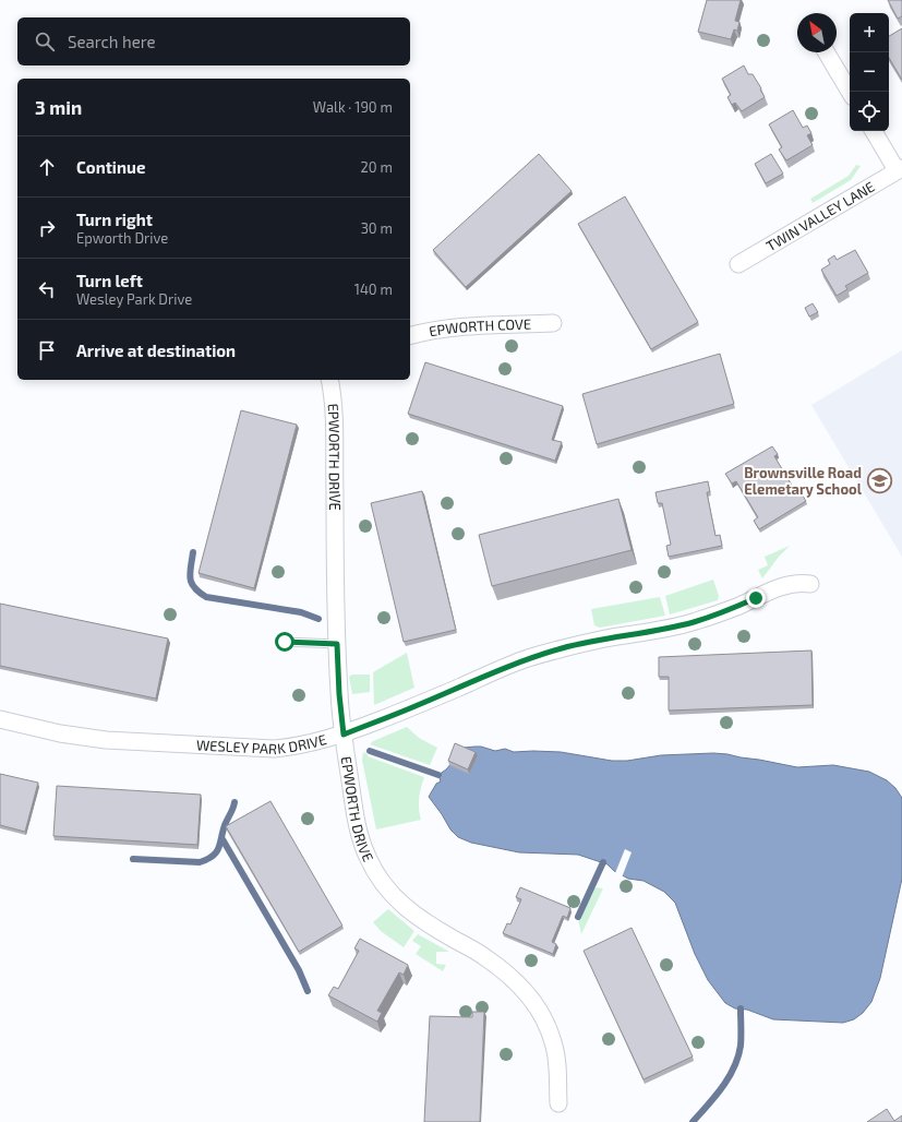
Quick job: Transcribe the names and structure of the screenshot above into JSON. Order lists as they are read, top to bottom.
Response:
{
  "streets": {
    "street": [
      "TWIN VALLEY LANE",
      "EPWORTH COVE",
      "EPWORTH DRIVE",
      "WESLEY PARK DRIVE"
    ]
  },
  "crossings": [
    ["EPWORTH DRIVE", "WESLEY PARK DRIVE"]
  ],
  "places": {
    "school or university": ["Brownsville Road Elemetary School"]
  },
  "north": "top left",
  "page": {
    "map_buttons": ["+", "−"],
    "search": "Search here",
    "heading": ["3 min", "Walk · 190 m"],
    "list": [
      ["Continue", "20 m"],
      ["Turn right", "Epworth Drive", "30 m"],
      ["Turn left", "Wesley Park Drive", "140 m"],
      "Arrive at destination"
    ]
  }
}
